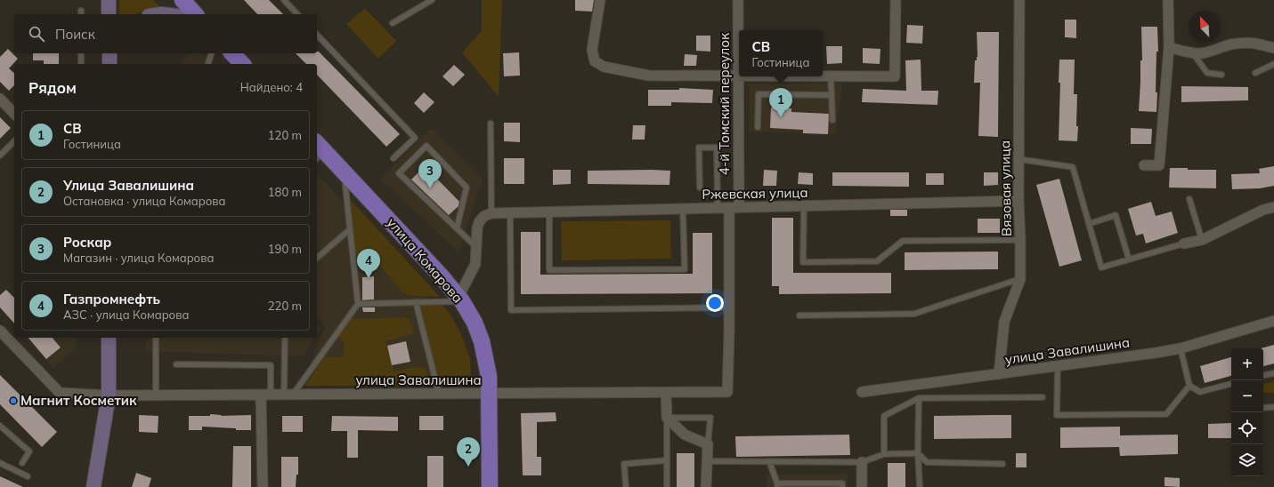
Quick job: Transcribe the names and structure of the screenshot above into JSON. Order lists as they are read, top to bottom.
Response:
{
  "streets": {
    "main road": ["улица Комарова"],
    "street": [
      "4-й Томский переулок",
      "Вязовая улица",
      "Ржевская улица",
      "улица Завалишина"
    ]
  },
  "crossings": [
    ["4-й Томский переулок", "Ржевская улица"],
    ["4-й Томский переулок", "улица Завалишина"],
    ["Вязовая улица", "Ржевская улица"],
    ["Вязовая улица", "улица Завалишина"],
    ["улица Комарова", "улица Завалишина"]
  ],
  "places": ["Магнит Косметик"],
  "north": "top left",
  "page": {
    "search": "Поиск",
    "popup": ["СВ", "Гостиница"],
    "heading": ["Рядом", "Найдено: 4"],
    "pins": [
      "1",
      "3",
      "4",
      "2"
    ],
    "list": [
      {
        "mark": "1",
        "name": "СВ",
        "note": "Гостиница",
        "value": "120 m"
      },
      {
        "mark": "2",
        "name": "Улица Завалишина",
        "note": "Остановка · улица Комарова",
        "value": "180 m"
      },
      {
        "mark": "3",
        "name": "Роскар",
        "note": "Магазин · улица Комарова",
        "value": "190 m"
      },
      {
        "mark": "4",
        "name": "Газпромнефть",
        "note": "АЗС · улица Комарова",
        "value": "220 m"
      }
    ],
    "map_buttons": ["+", "−"]
  }
}
